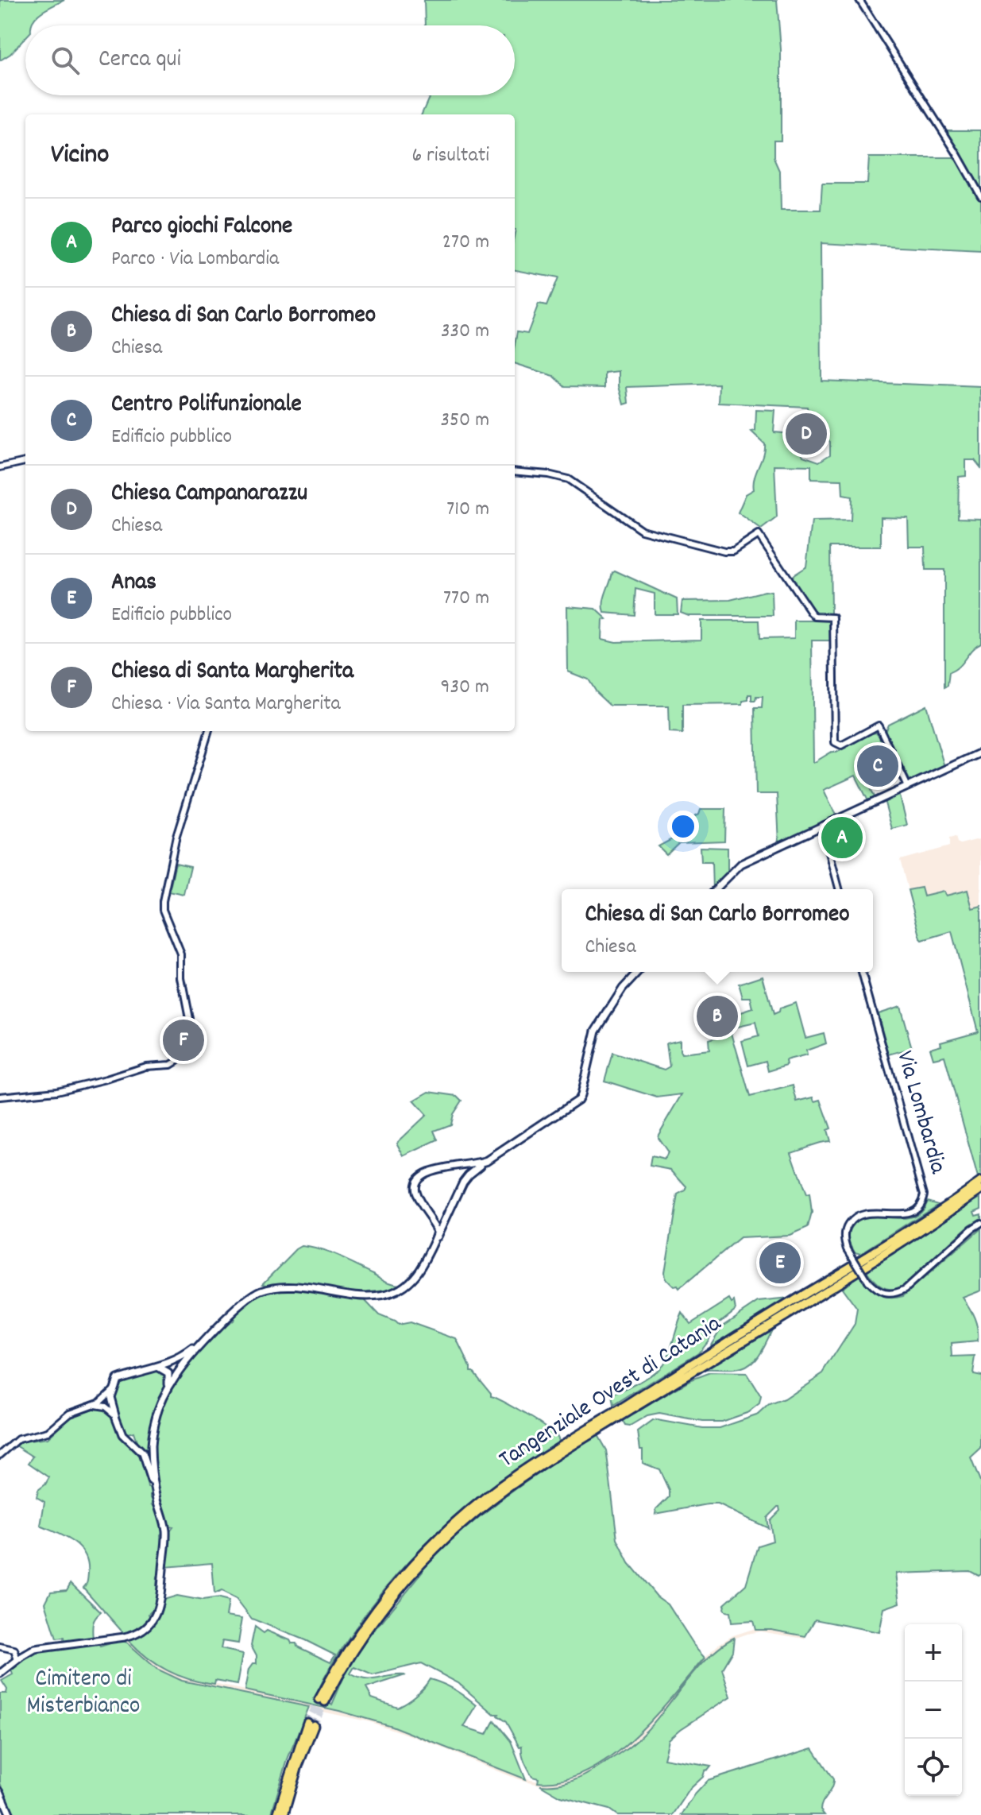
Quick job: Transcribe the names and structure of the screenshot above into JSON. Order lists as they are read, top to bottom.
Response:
{
  "streets": {
    "highway": ["Tangenziale Ovest di Catania"],
    "street": ["Via Lombardia"]
  },
  "parks": ["Cimitero di Misterbianco"],
  "page": {
    "search": "Cerca qui",
    "heading": ["Vicino", "6 risultati"],
    "list": [
      {
        "mark": "A",
        "name": "Parco giochi Falcone",
        "note": "Parco · Via Lombardia",
        "value": "270 m"
      },
      {
        "mark": "B",
        "name": "Chiesa di San Carlo Borromeo",
        "note": "Chiesa",
        "value": "330 m"
      },
      {
        "mark": "C",
        "name": "Centro Polifunzionale",
        "note": "Edificio pubblico",
        "value": "350 m"
      },
      {
        "mark": "D",
        "name": "Chiesa Campanarazzu",
        "note": "Chiesa",
        "value": "710 m"
      },
      {
        "mark": "E",
        "name": "Anas",
        "note": "Edificio pubblico",
        "value": "770 m"
      },
      {
        "mark": "F",
        "name": "Chiesa di Santa Margherita",
        "note": "Chiesa · Via Santa Margherita",
        "value": "930 m"
      }
    ],
    "pins": [
      "D",
      "C",
      "A",
      "B",
      "F",
      "E"
    ],
    "popup": ["Chiesa di San Carlo Borromeo", "Chiesa"],
    "map_buttons": ["+", "−"]
  }
}
